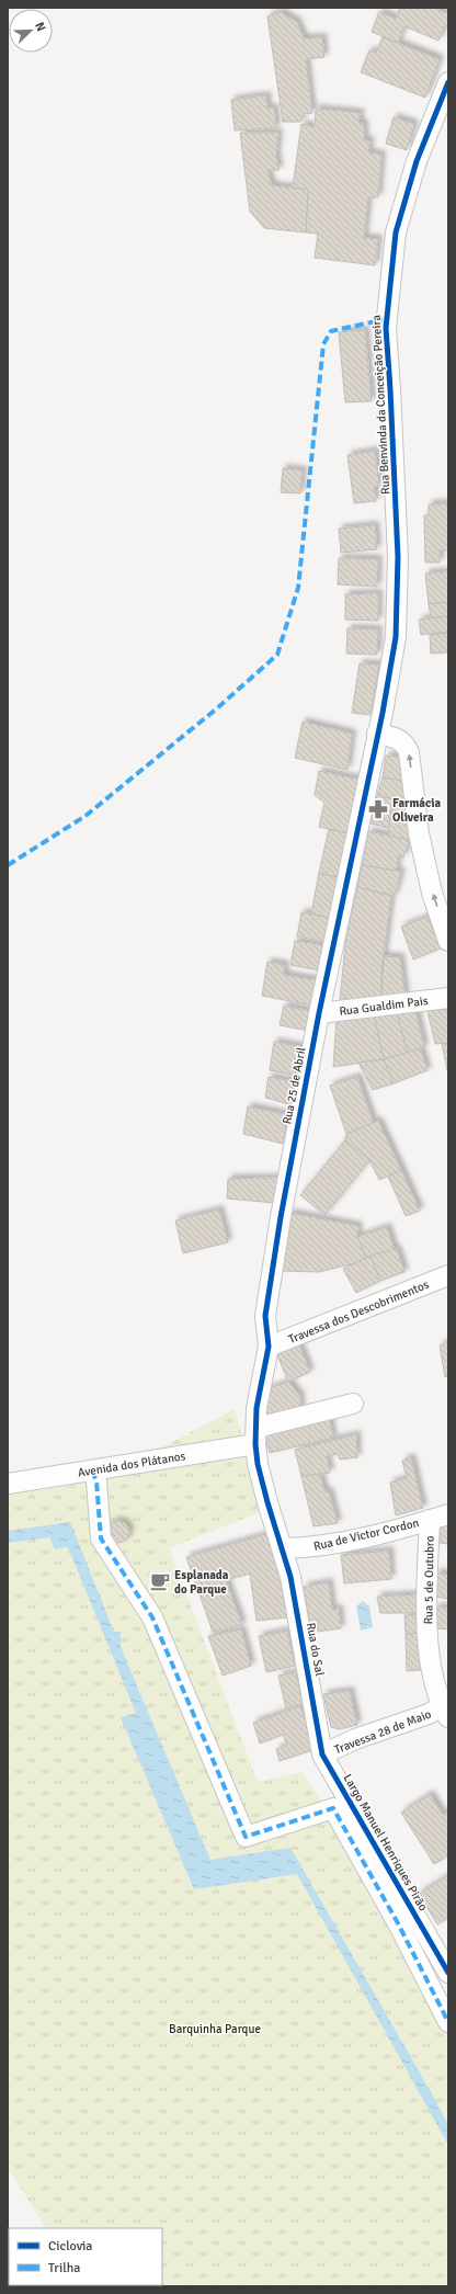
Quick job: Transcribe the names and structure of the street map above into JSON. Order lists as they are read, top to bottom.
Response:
{
  "streets": {
    "street": [
      "Rua Benvinda da Conceição Pereira",
      "Rua Gualdim Pais",
      "Rua 25 de Abril",
      "Travessa dos Descobrimentos",
      "Avenida dos Plátanos",
      "Rua de Victor Cordon",
      "Rua 5 de Outubro",
      "Rua do Sal",
      "Travessa 28 de Maio",
      "Largo Manuel Henriques Pirão"
    ]
  },
  "crossings": [
    ["Rua Benvinda da Conceição Pereira", "Rua 25 de Abril"],
    ["Rua Gualdim Pais", "Rua 25 de Abril"],
    ["Rua 25 de Abril", "Travessa dos Descobrimentos"],
    ["Rua 25 de Abril", "Avenida dos Plátanos"],
    ["Rua 25 de Abril", "Rua do Sal"],
    ["Avenida dos Plátanos", "Rua do Sal"],
    ["Rua de Victor Cordon", "Rua 5 de Outubro"],
    ["Rua de Victor Cordon", "Rua do Sal"],
    ["Rua 5 de Outubro", "Travessa 28 de Maio"],
    ["Rua do Sal", "Travessa 28 de Maio"],
    ["Rua do Sal", "Largo Manuel Henriques Pirão"],
    ["Travessa 28 de Maio", "Largo Manuel Henriques Pirão"]
  ],
  "parks": ["Barquinha Parque"],
  "places": {
    "pharmacy": ["Farmácia Oliveira"],
    "cafe": ["Esplanada do Parque"]
  },
  "legend": ["Ciclovia", "Trilha"],
  "north": "top right"
}
